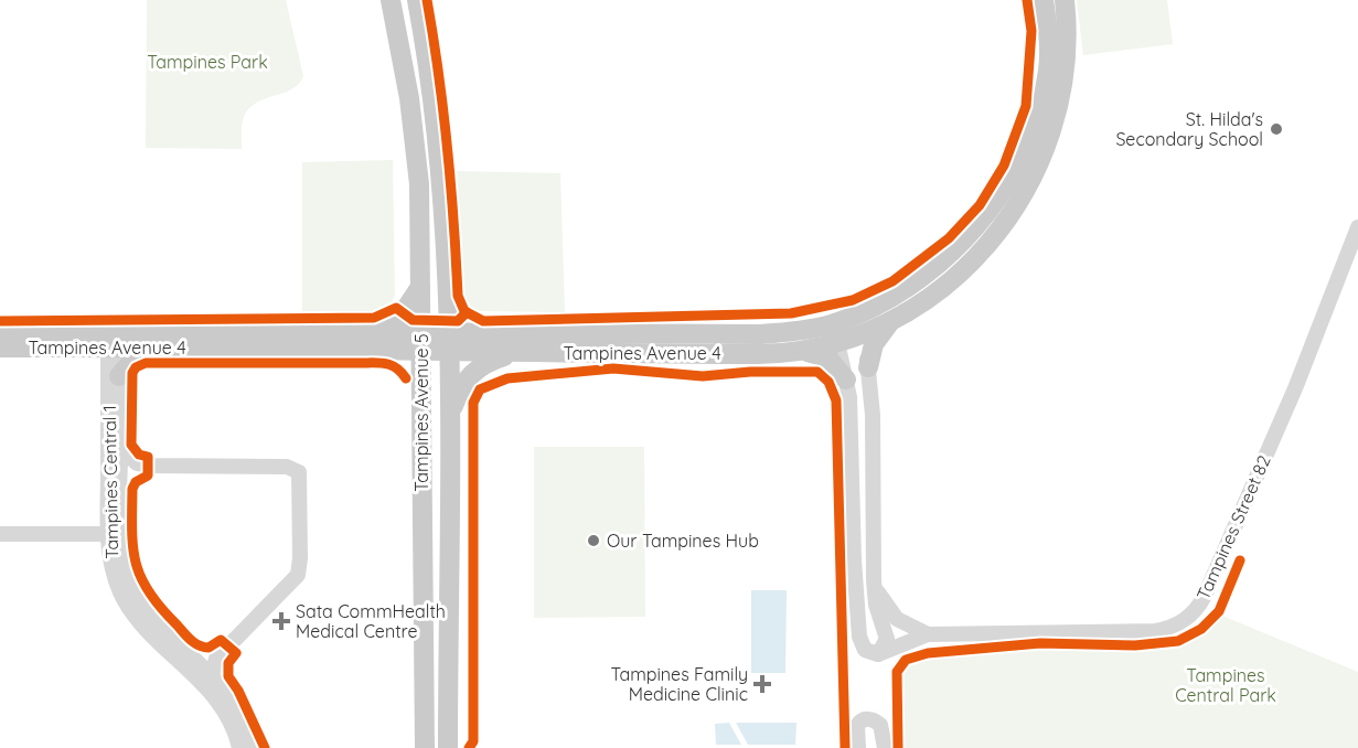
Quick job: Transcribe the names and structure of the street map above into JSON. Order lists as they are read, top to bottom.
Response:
{
  "streets": {
    "main road": ["Tampines Avenue 4", "Tampines Avenue 5"],
    "street": ["Tampines Central 1", "Tampines Street 82"]
  },
  "crossings": [
    ["Tampines Avenue 4", "Tampines Avenue 5"],
    ["Tampines Avenue 4", "Tampines Central 1"],
    ["Tampines Avenue 4", "Tampines Street 82"]
  ],
  "parks": ["Tampines Park", "Tampines Central Park"],
  "places": {
    "other": ["St. Hilda's Secondary School", "Our Tampines Hub"],
    "health": ["Sata CommHealth Medical Centre", "Tampines Family Medicine Clinic"]
  }
}
